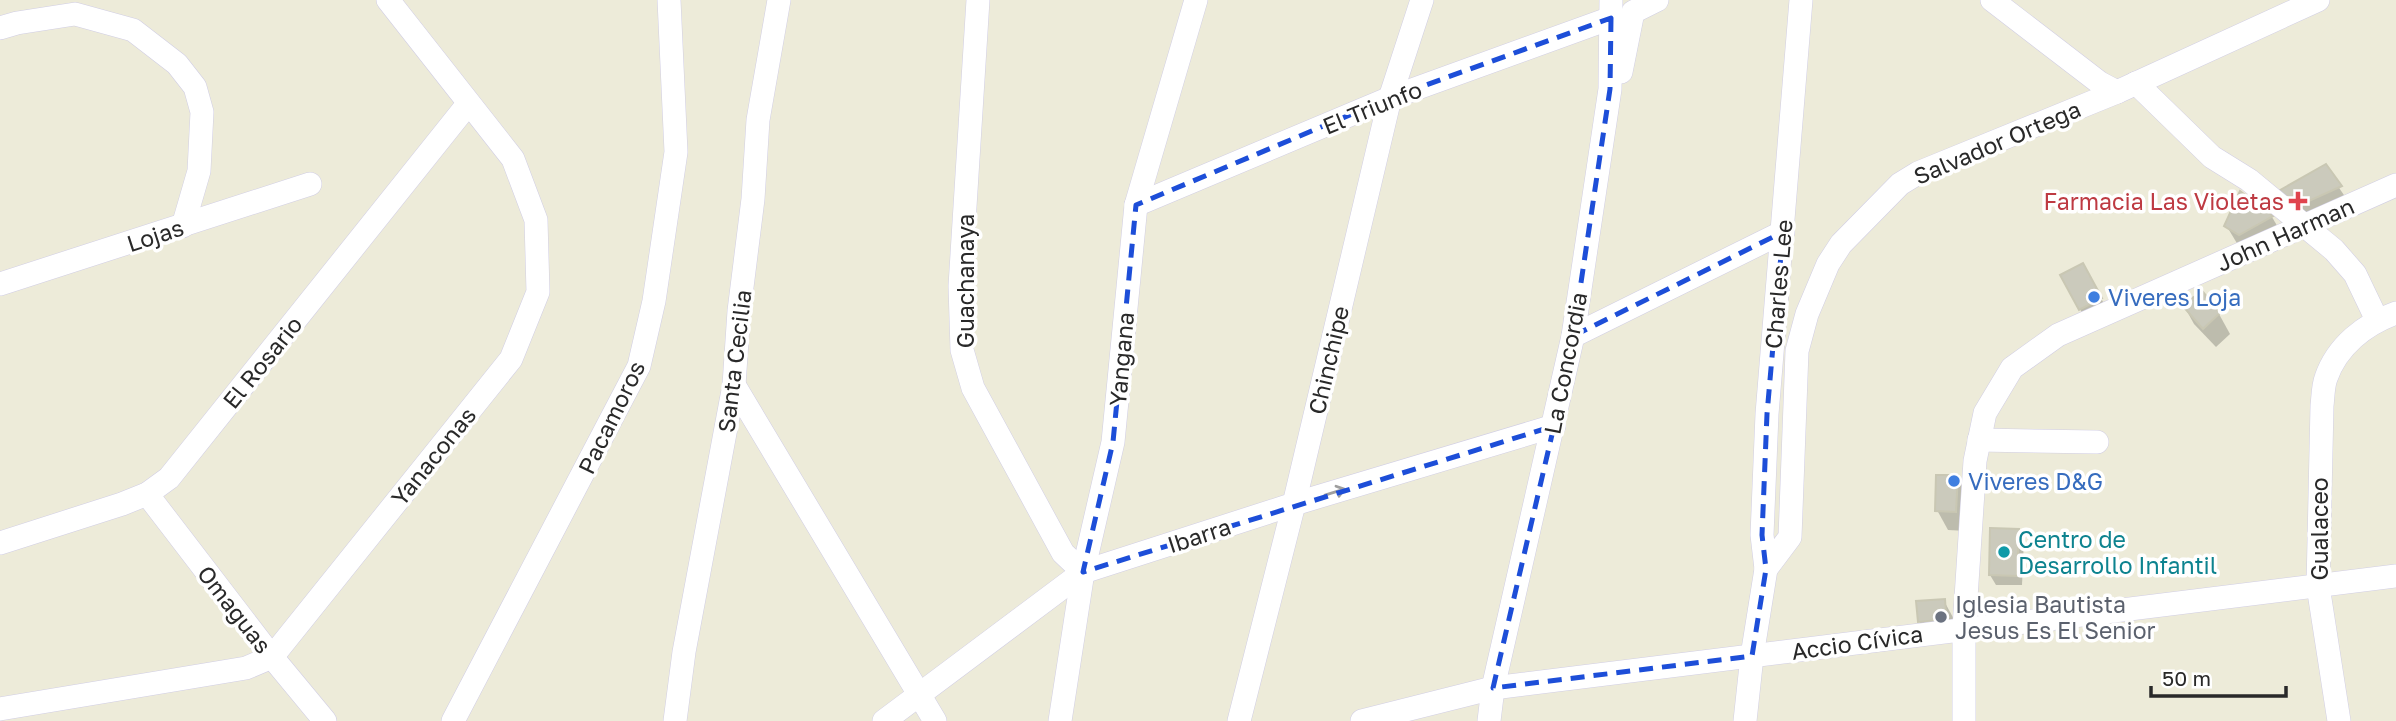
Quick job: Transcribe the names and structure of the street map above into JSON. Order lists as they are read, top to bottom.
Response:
{
  "streets": {
    "street": [
      "El Triunfo",
      "Salvador Ortega",
      "John Harman",
      "Lojas",
      "Guachanaya",
      "Charles Lee",
      "Yangana",
      "Chinchipe",
      "Santa Cecilia",
      "El Rosario",
      "La Concordia",
      "Pacamoros",
      "Yanaconas",
      "Gualaceo",
      "Ibarra",
      "Omaguas",
      "Accio Cívica"
    ]
  },
  "crossings": [
    ["El Triunfo", "Yangana"],
    ["El Triunfo", "Chinchipe"],
    ["El Triunfo", "La Concordia"],
    ["Salvador Ortega", "Charles Lee"],
    ["Salvador Ortega", "Accio Cívica"],
    ["John Harman", "Accio Cívica"],
    ["Guachanaya", "Yangana"],
    ["Guachanaya", "Ibarra"],
    ["Yangana", "Ibarra"],
    ["Chinchipe", "Ibarra"],
    ["El Rosario", "Yanaconas"],
    ["El Rosario", "Omaguas"],
    ["La Concordia", "Ibarra"],
    ["La Concordia", "Accio Cívica"],
    ["Yanaconas", "Omaguas"],
    ["Gualaceo", "Accio Cívica"]
  ],
  "one_way": ["Ibarra"],
  "places": {
    "health": ["Farmacia Las Violetas"],
    "other": [
      "Viveres Loja",
      "Viveres D&G",
      "Centro de Desarrollo Infantil",
      "Iglesia Bautista Jesus Es El Senior"
    ]
  },
  "scale_bar": "50 m"
}
